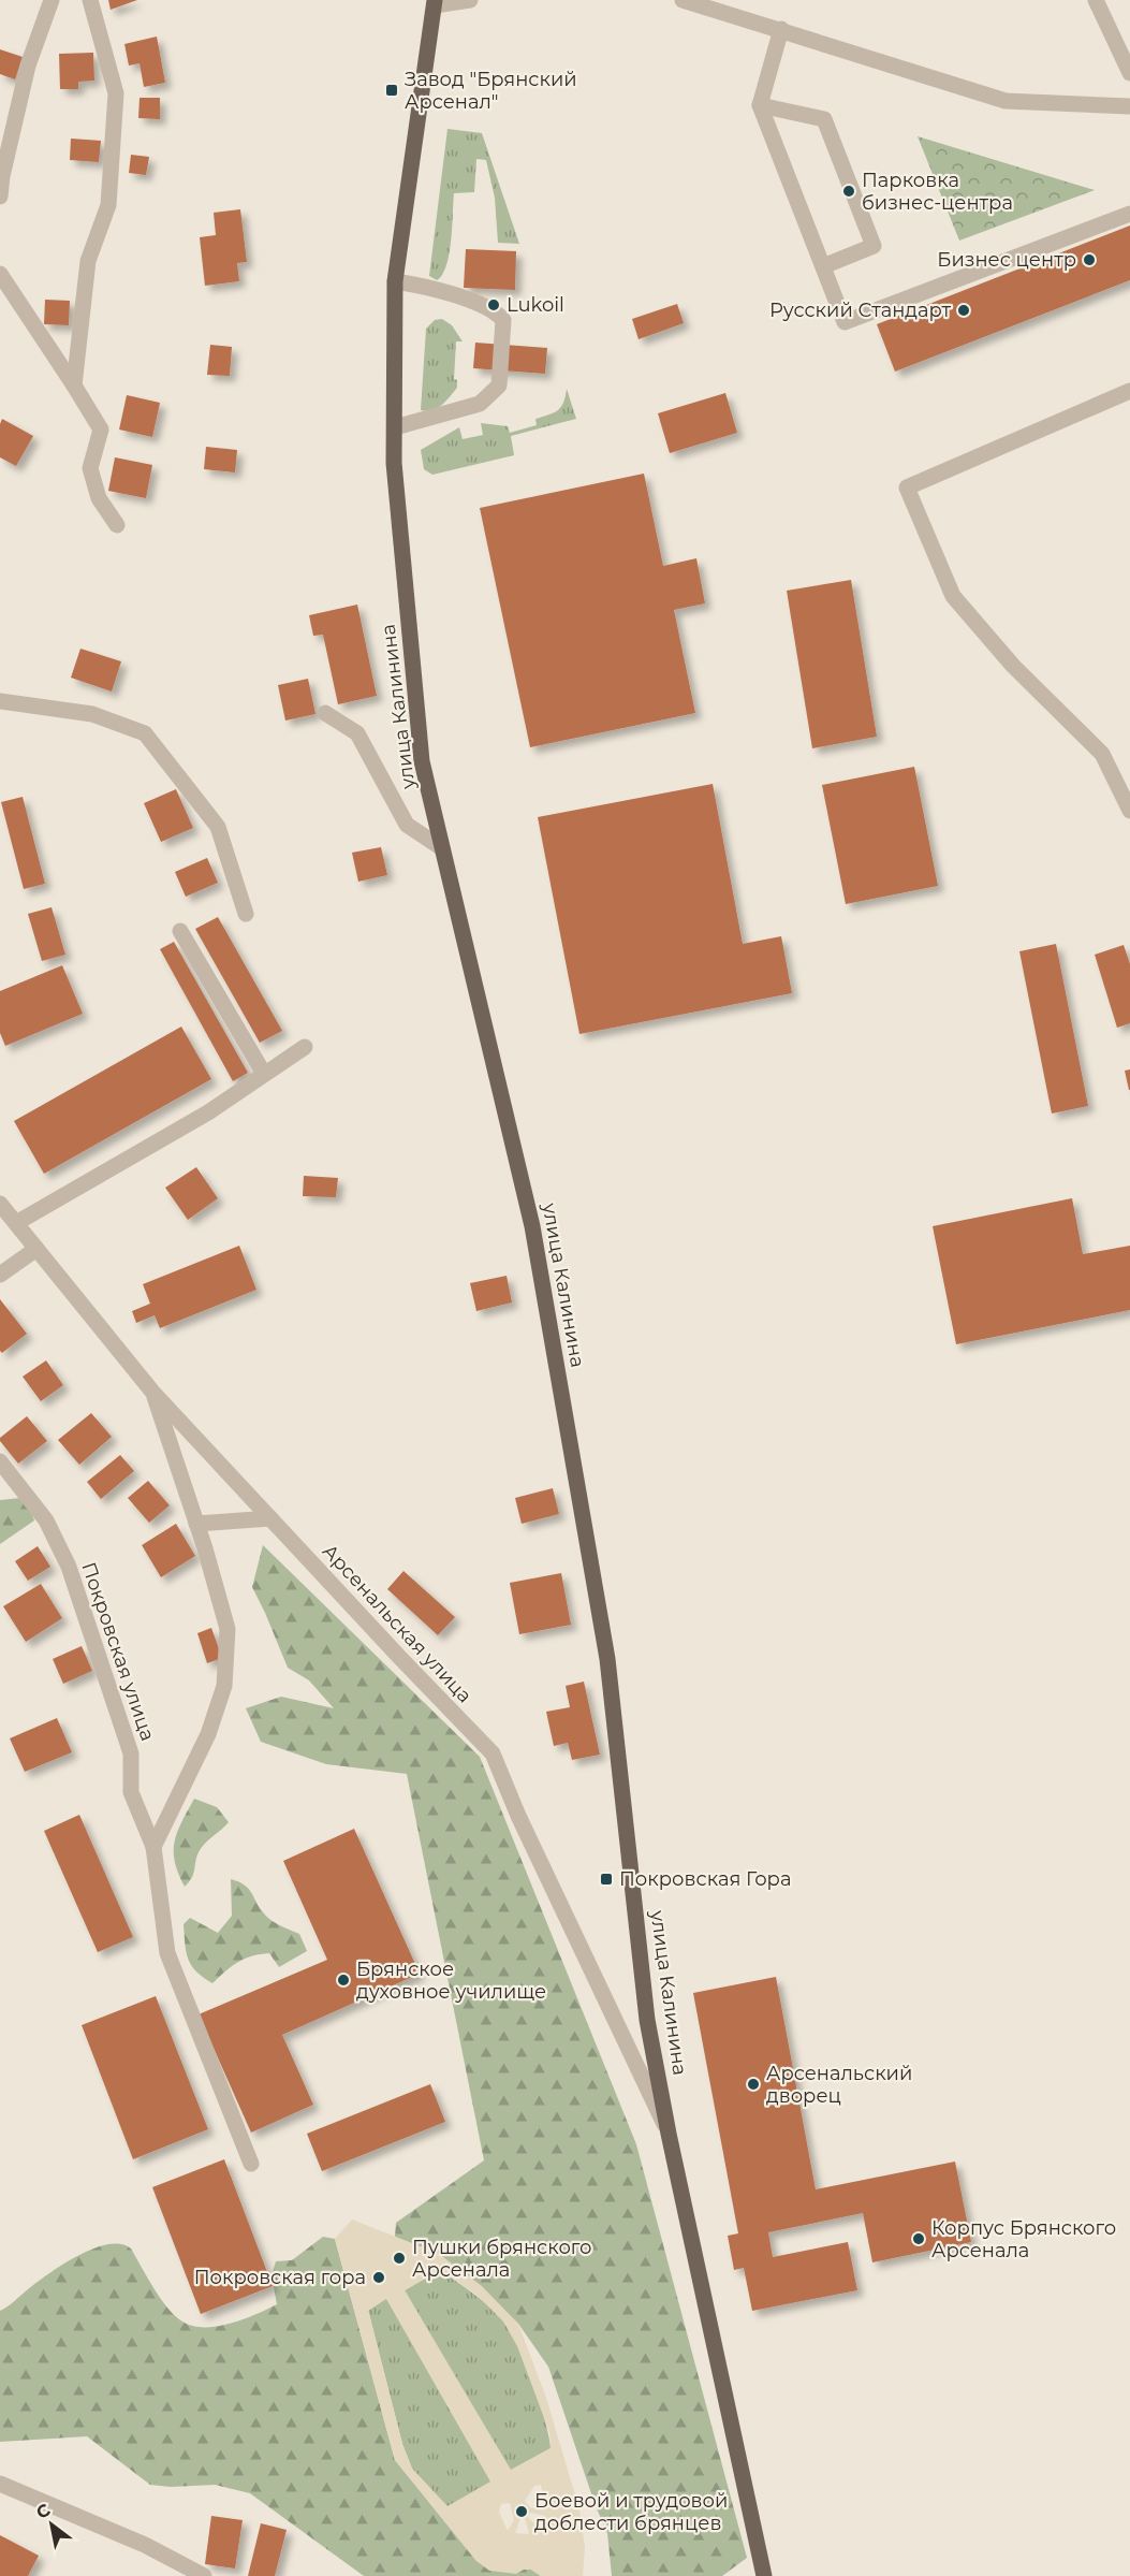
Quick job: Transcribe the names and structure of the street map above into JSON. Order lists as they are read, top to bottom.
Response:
{
  "streets": {
    "main road": ["улица Калинина"],
    "street": ["Арсенальская улица", "Покровская улица"]
  },
  "crossings": [
    ["улица Калинина", "Арсенальская улица"]
  ],
  "places": {
    "transit": ["Завод \"Брянский Арсенал\"", "Покровская Гора"],
    "other": [
      "Парковка бизнес-центра",
      "Бизнес центр",
      "Lukoil",
      "Русский Стандарт",
      "Брянское духовное училище",
      "Арсенальский дворец",
      "Корпус Брянского Арсенала",
      "Пушки брянского Арсенала",
      "Покровская гора",
      "Боевой и трудовой доблести брянцев"
    ]
  },
  "north": "top left"
}
